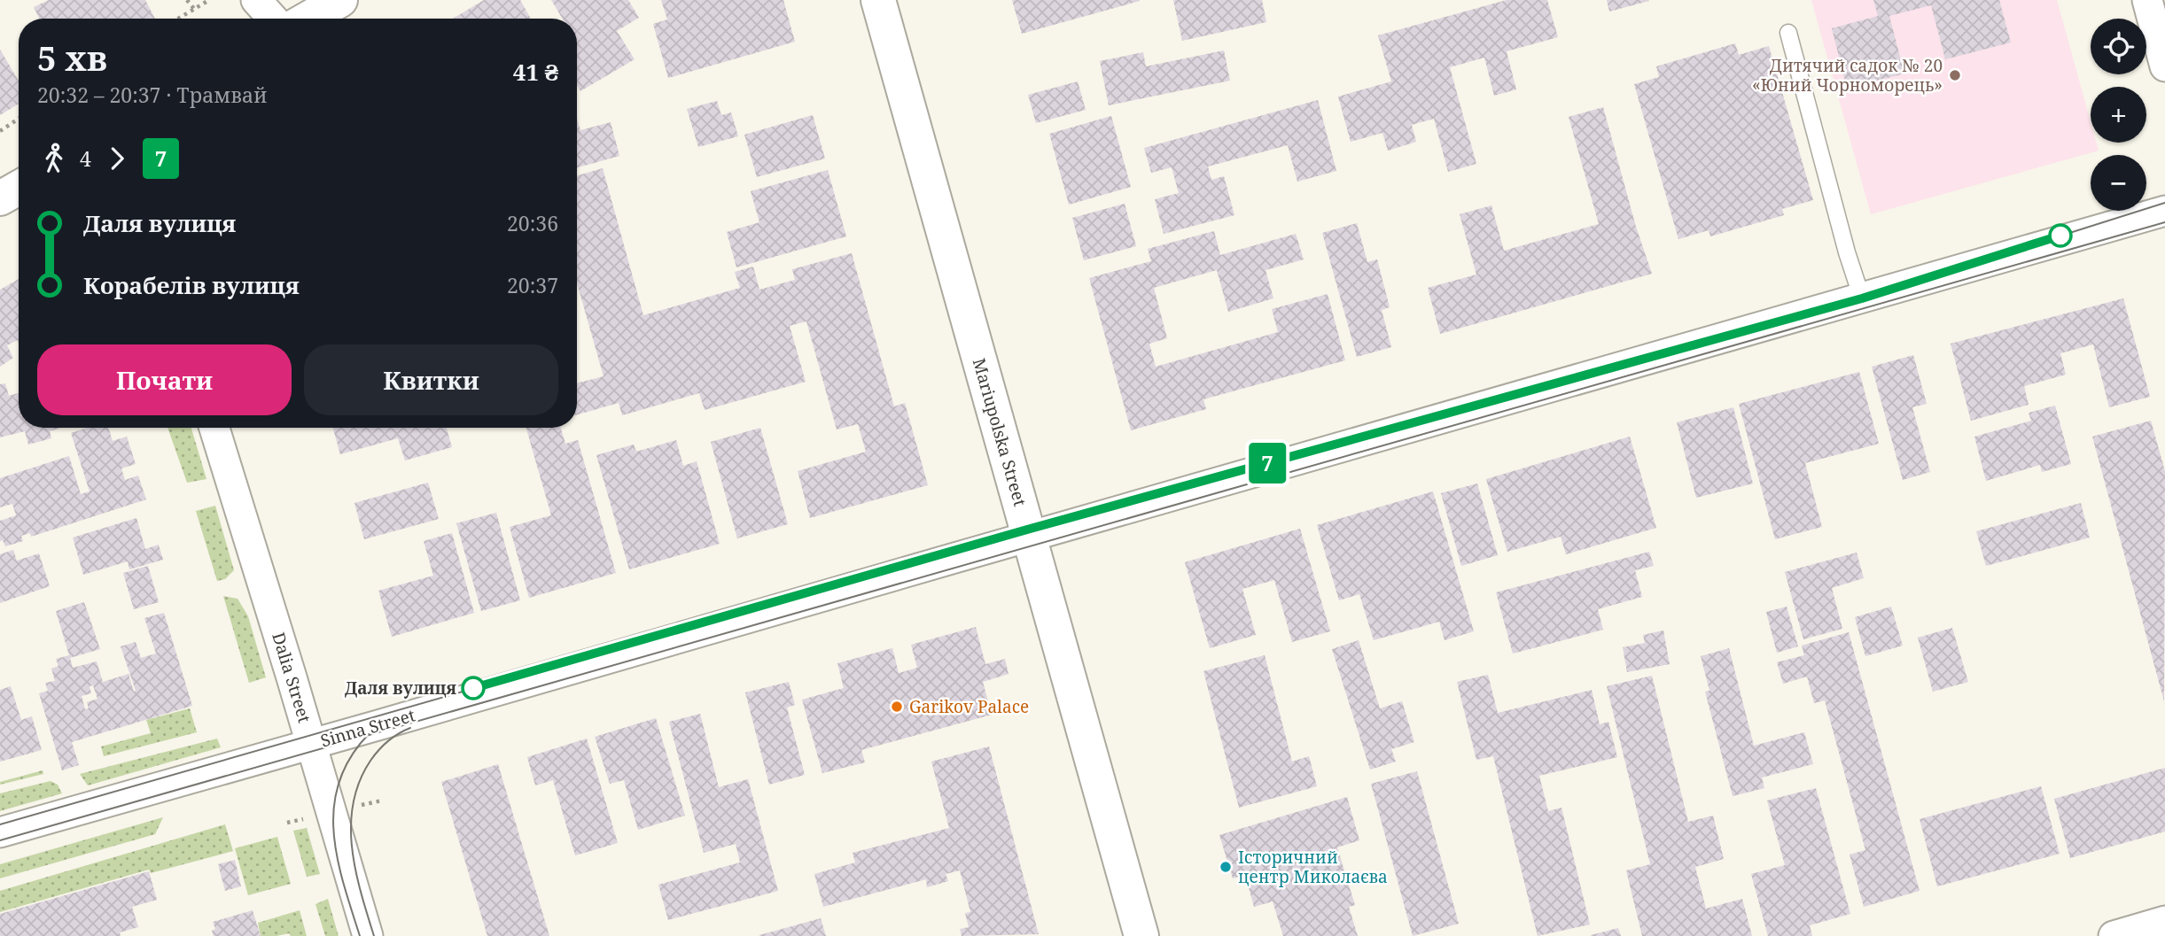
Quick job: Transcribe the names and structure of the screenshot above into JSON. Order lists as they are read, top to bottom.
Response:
{
  "streets": {
    "street": ["Mariupolska Street", "Dalia Street", "Sinna Street"]
  },
  "crossings": [
    ["Mariupolska Street", "Sinna Street"],
    ["Dalia Street", "Sinna Street"]
  ],
  "places": [
    "Дитячий садок № 20 «Юний Чорноморець»",
    "Даля вулиця",
    "Garikov Palace",
    "Історичний центр Миколаєва"
  ],
  "lines": ["tram line 7"],
  "page": {
    "on_map": "7",
    "map_buttons": ["+", "−"],
    "heading": ["5 хв", "20:32 – 20:37 · Трамвай", "41 ₴"],
    "legs": ["4", "7"],
    "list": [
      {
        "name": "Даля вулиця",
        "value": "20:36"
      },
      {
        "name": "Корабелів вулиця",
        "value": "20:37"
      }
    ],
    "buttons": ["Почати", "Квитки"]
  }
}
